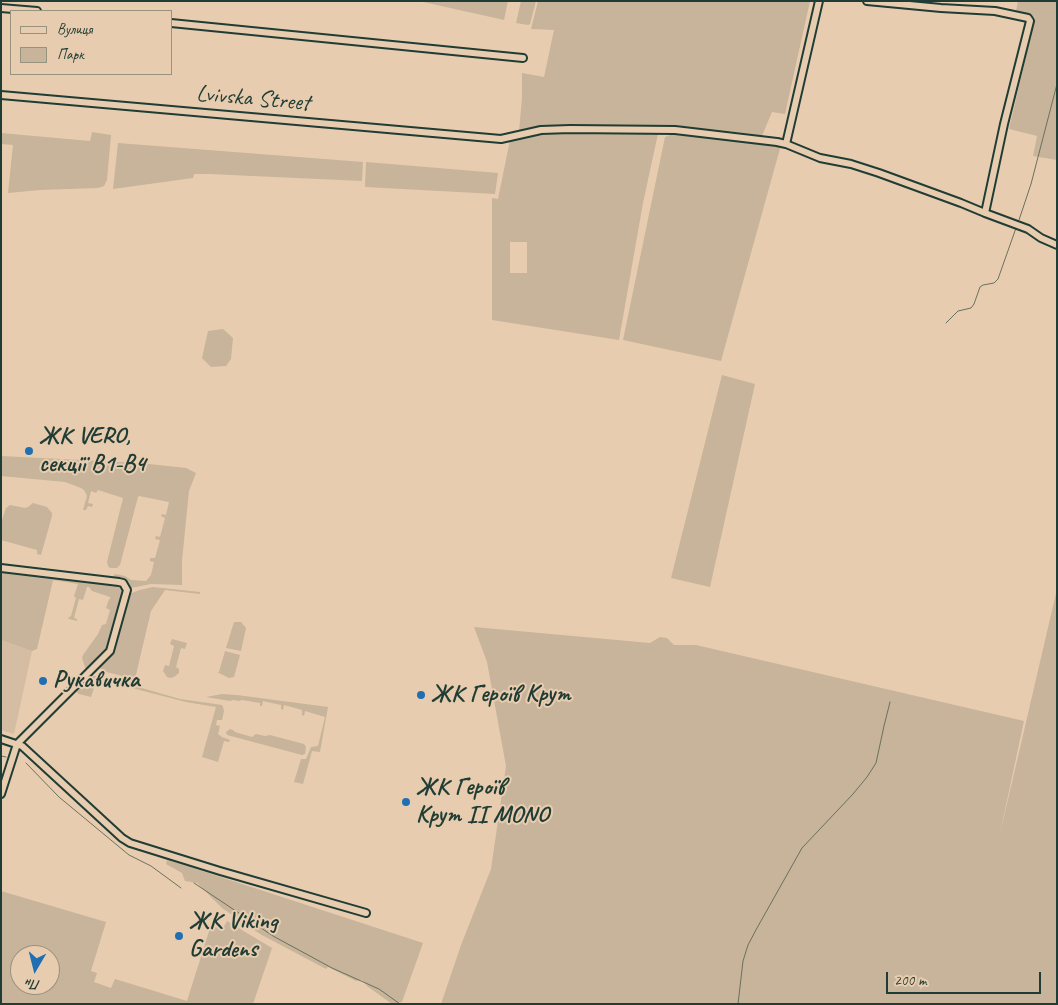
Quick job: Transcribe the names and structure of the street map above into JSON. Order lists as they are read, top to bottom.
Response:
{
  "streets": {
    "street": ["Lvivska Street"]
  },
  "places": [
    "ЖК VERO, секції В1-В4",
    "Рукавичка",
    "ЖК Героїв Крут",
    "ЖК Героїв Крут ІІ MONO",
    "ЖК Viking Gardens"
  ],
  "legend": ["Вулиця", "Парк"],
  "scale_bar": "200 m",
  "north": "bottom"
}
